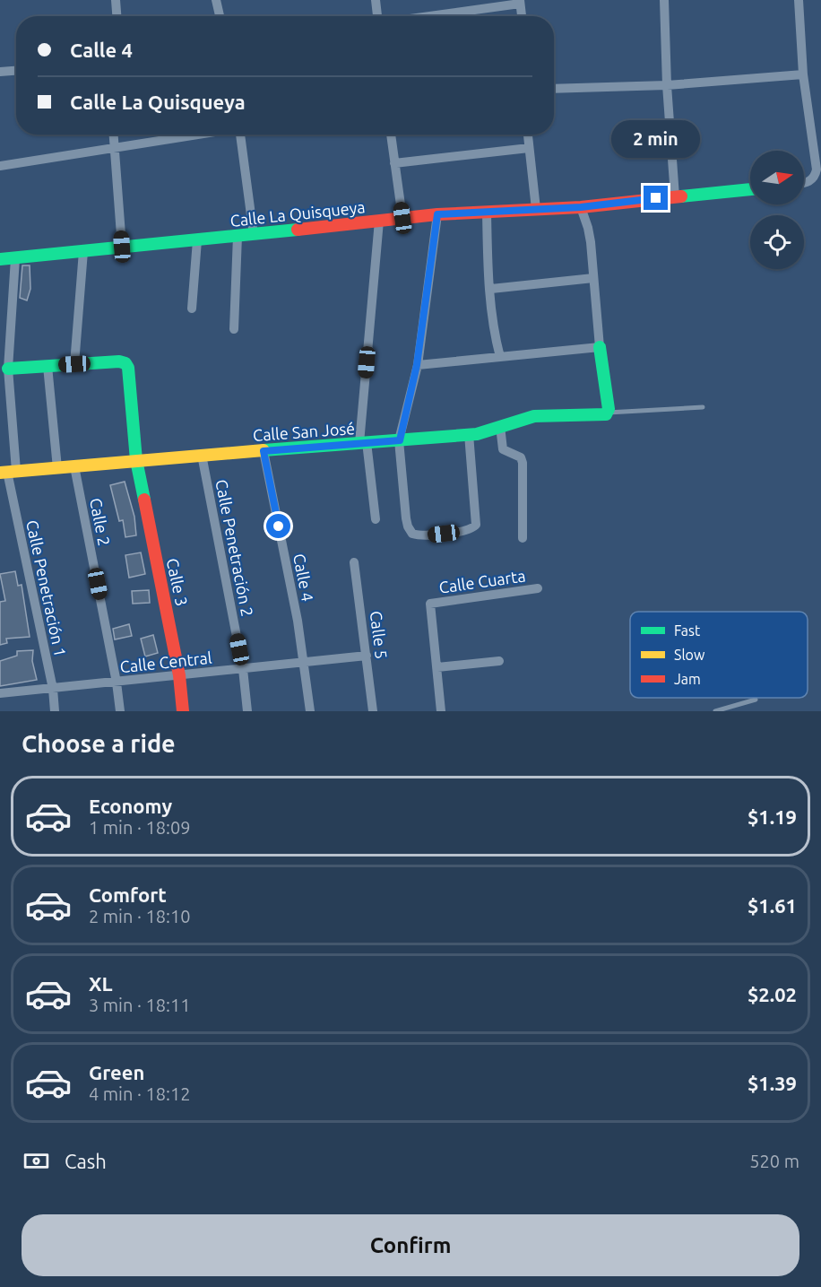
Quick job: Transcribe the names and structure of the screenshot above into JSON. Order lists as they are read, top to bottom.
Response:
{
  "streets": {
    "street": [
      "Calle La Quisqueya",
      "Calle San José",
      "Calle 2",
      "Calle Penetración 2",
      "Calle 4",
      "Calle Cuarta",
      "Calle 3",
      "Calle Penetración 1",
      "Calle 5",
      "Calle Central"
    ]
  },
  "crossings": [
    ["Calle La Quisqueya", "Calle Penetración 1"],
    ["Calle San José", "Calle 2"],
    ["Calle San José", "Calle Penetración 2"],
    ["Calle San José", "Calle 4"],
    ["Calle San José", "Calle 3"],
    ["Calle San José", "Calle Penetración 1"],
    ["Calle 2", "Calle Central"],
    ["Calle Penetración 2", "Calle Central"],
    ["Calle 4", "Calle Central"],
    ["Calle 3", "Calle Central"],
    ["Calle Penetración 1", "Calle Central"],
    ["Calle 5", "Calle Central"]
  ],
  "legend": ["Fast", "Slow", "Jam"],
  "north": "right",
  "page": {
    "banner": ["Calle 4", "Calle La Quisqueya"],
    "bubble": "2 min",
    "heading": "Choose a ride",
    "list": [
      {
        "name": "Economy",
        "note": "1 min · 18:09",
        "value": "$1.19"
      },
      {
        "name": "Comfort",
        "note": "2 min · 18:10",
        "value": "$1.61"
      },
      {
        "name": "XL",
        "note": "3 min · 18:11",
        "value": "$2.02"
      },
      {
        "name": "Green",
        "note": "4 min · 18:12",
        "value": "$1.39"
      }
    ],
    "pay": ["Cash", "520 m"],
    "buttons": "Confirm"
  }
}
